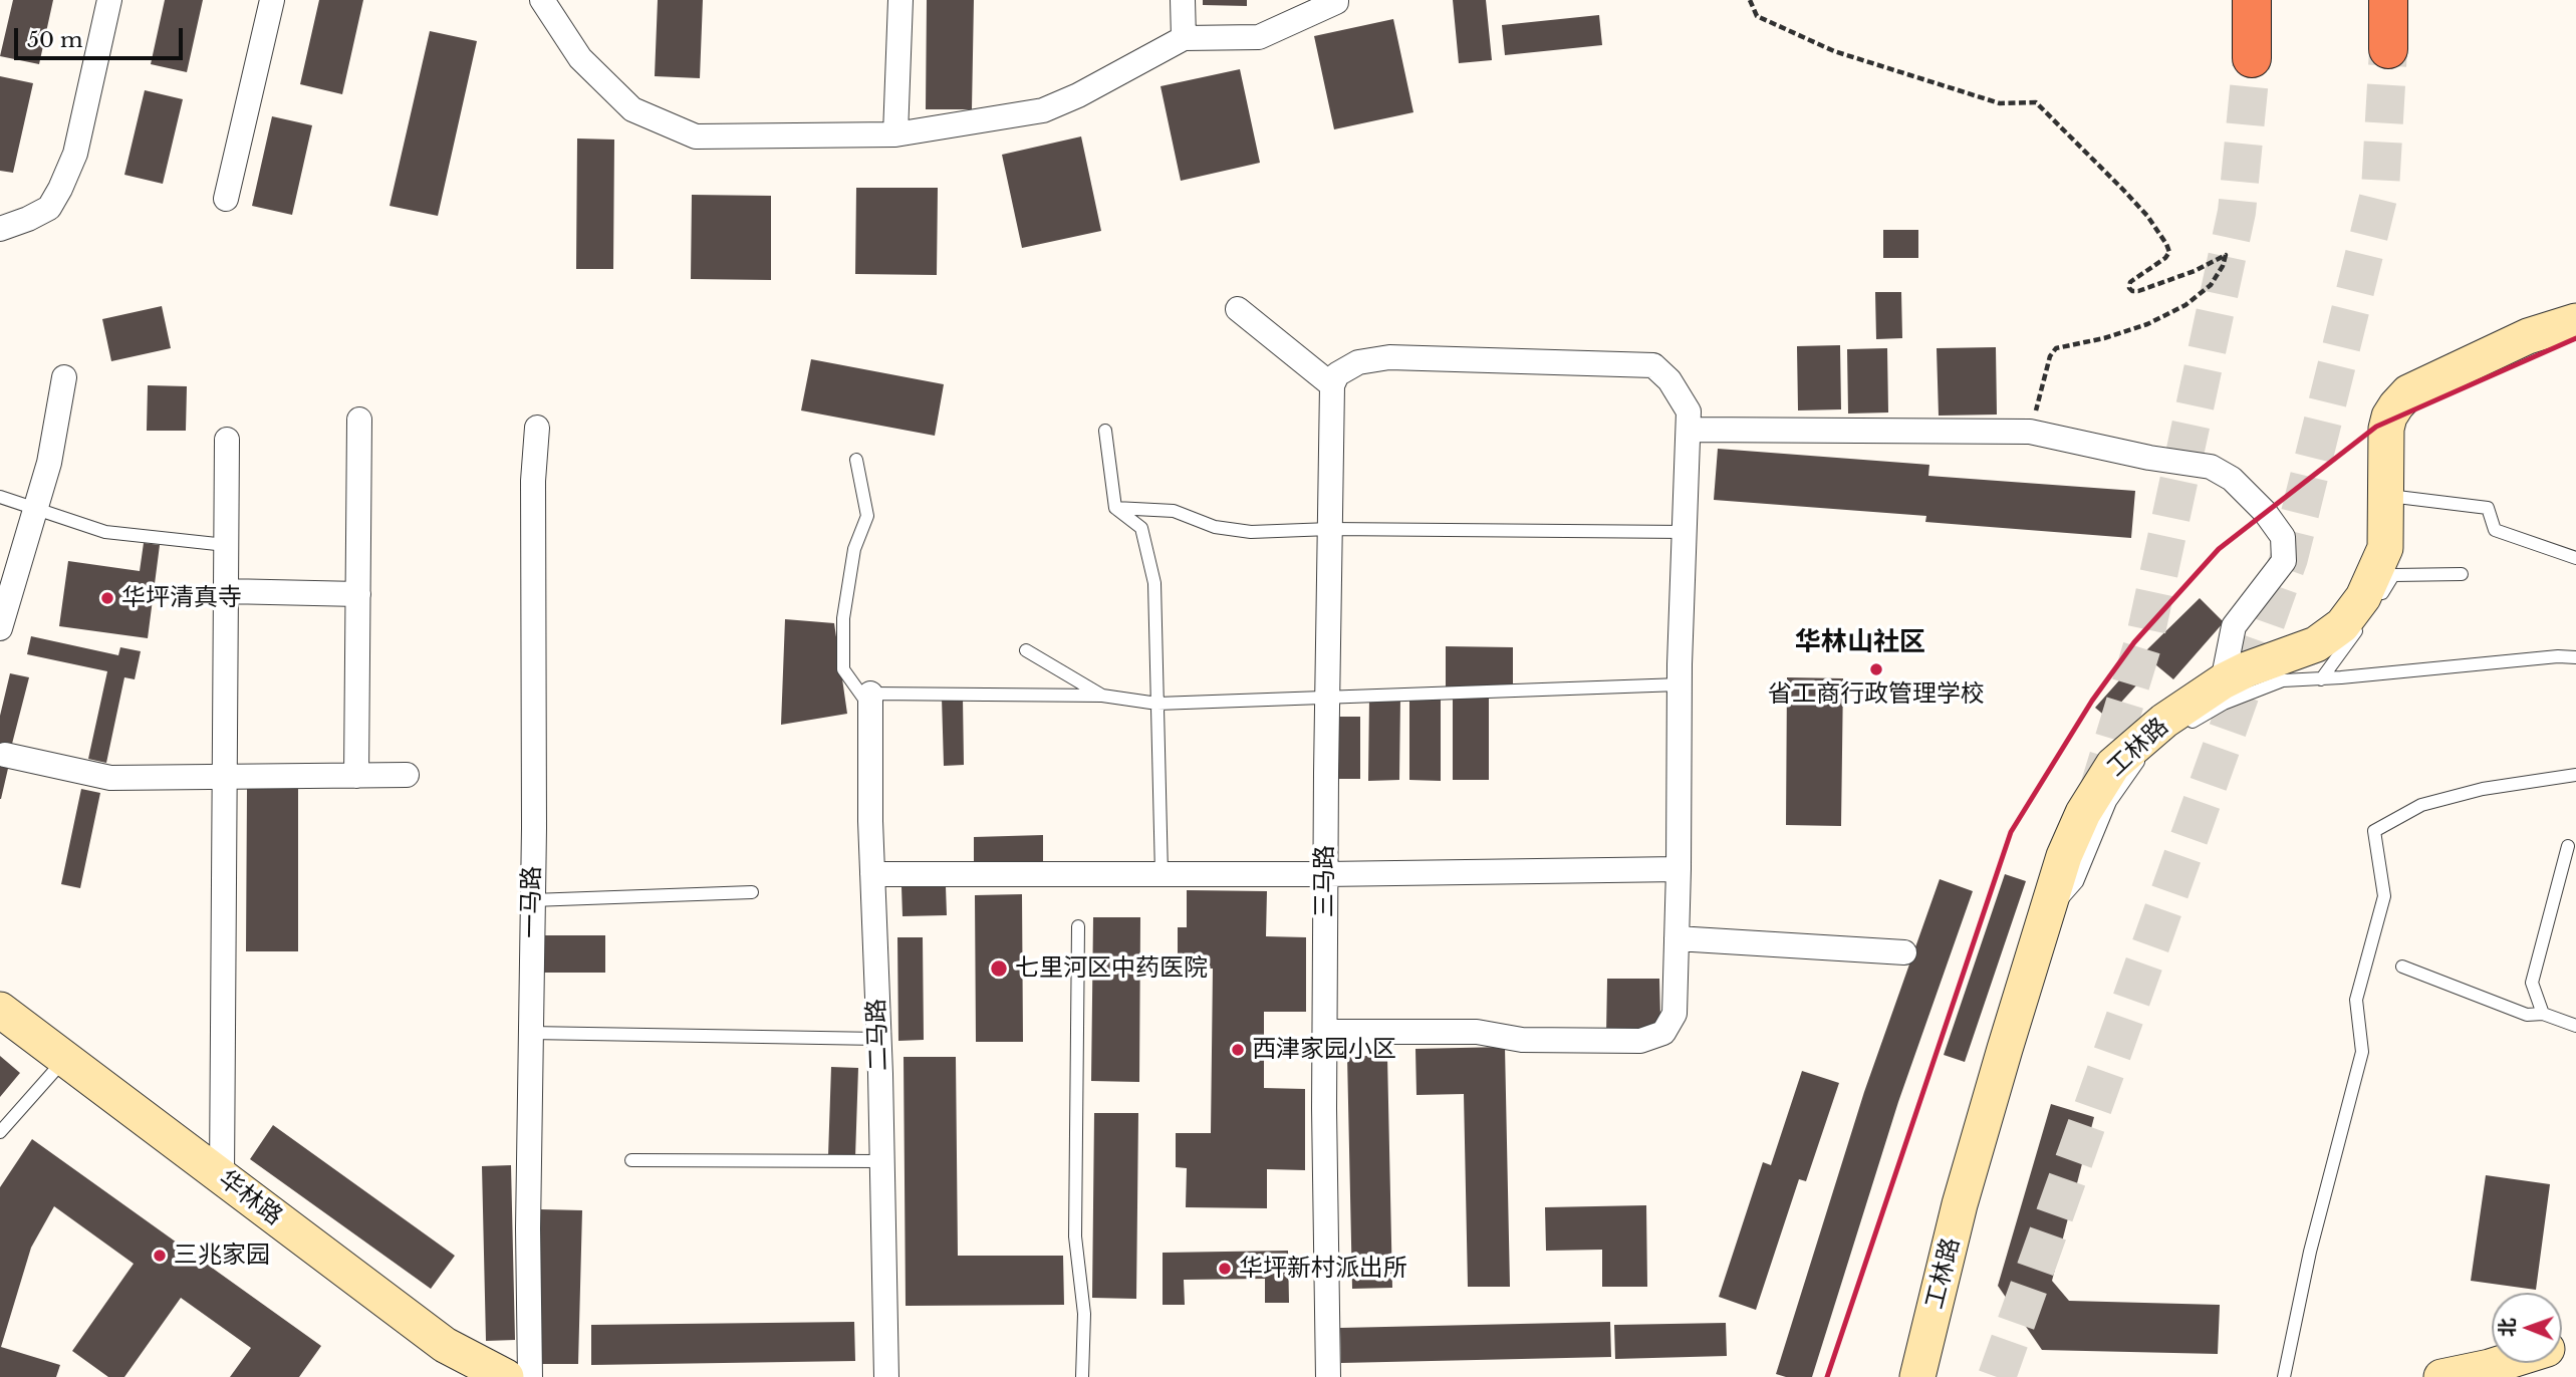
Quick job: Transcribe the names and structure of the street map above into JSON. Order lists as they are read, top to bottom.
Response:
{
  "streets": {
    "street": [
      "工林路",
      "三马路",
      "一马路",
      "二马路",
      "华林路"
    ]
  },
  "districts": ["华林山社区"],
  "places": [
    "华坪清真寺",
    "省工商行政管理学校",
    "七里河区中药医院",
    "西津家园小区",
    "三兆家园",
    "华坪新村派出所"
  ],
  "scale_bar": "50 m",
  "north": "left"
}
